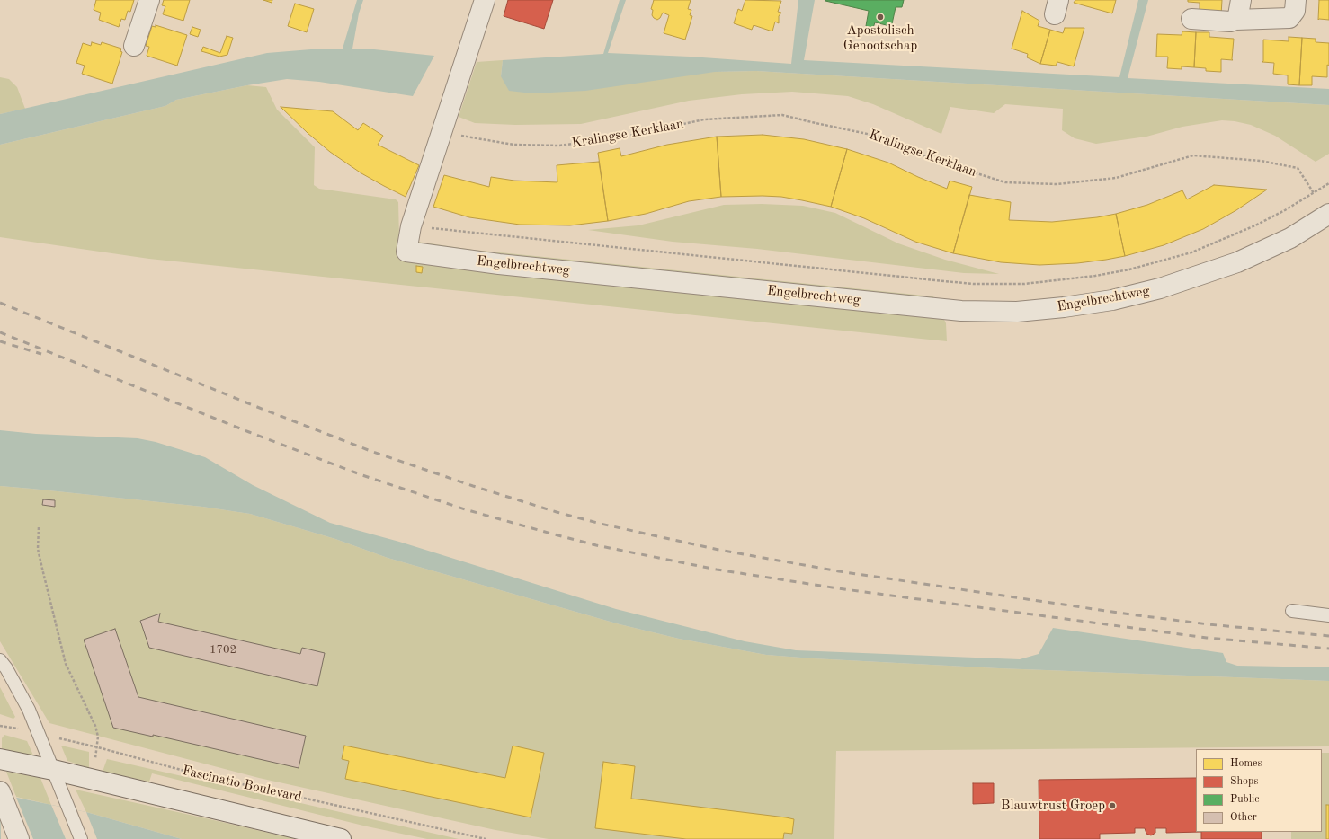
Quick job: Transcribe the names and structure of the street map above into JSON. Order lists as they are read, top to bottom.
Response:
{
  "streets": {
    "street": ["Engelbrechtweg"],
    "path": ["Kralingse Kerklaan", "Fascinatio Boulevard"]
  },
  "crossings": [
    ["Kralingse Kerklaan", "Engelbrechtweg"]
  ],
  "places": ["Apostolisch Genootschap", "Blauwtrust Groep"],
  "house_numbers": ["1702"],
  "legend": [
    "Homes",
    "Shops",
    "Public",
    "Other"
  ]
}
